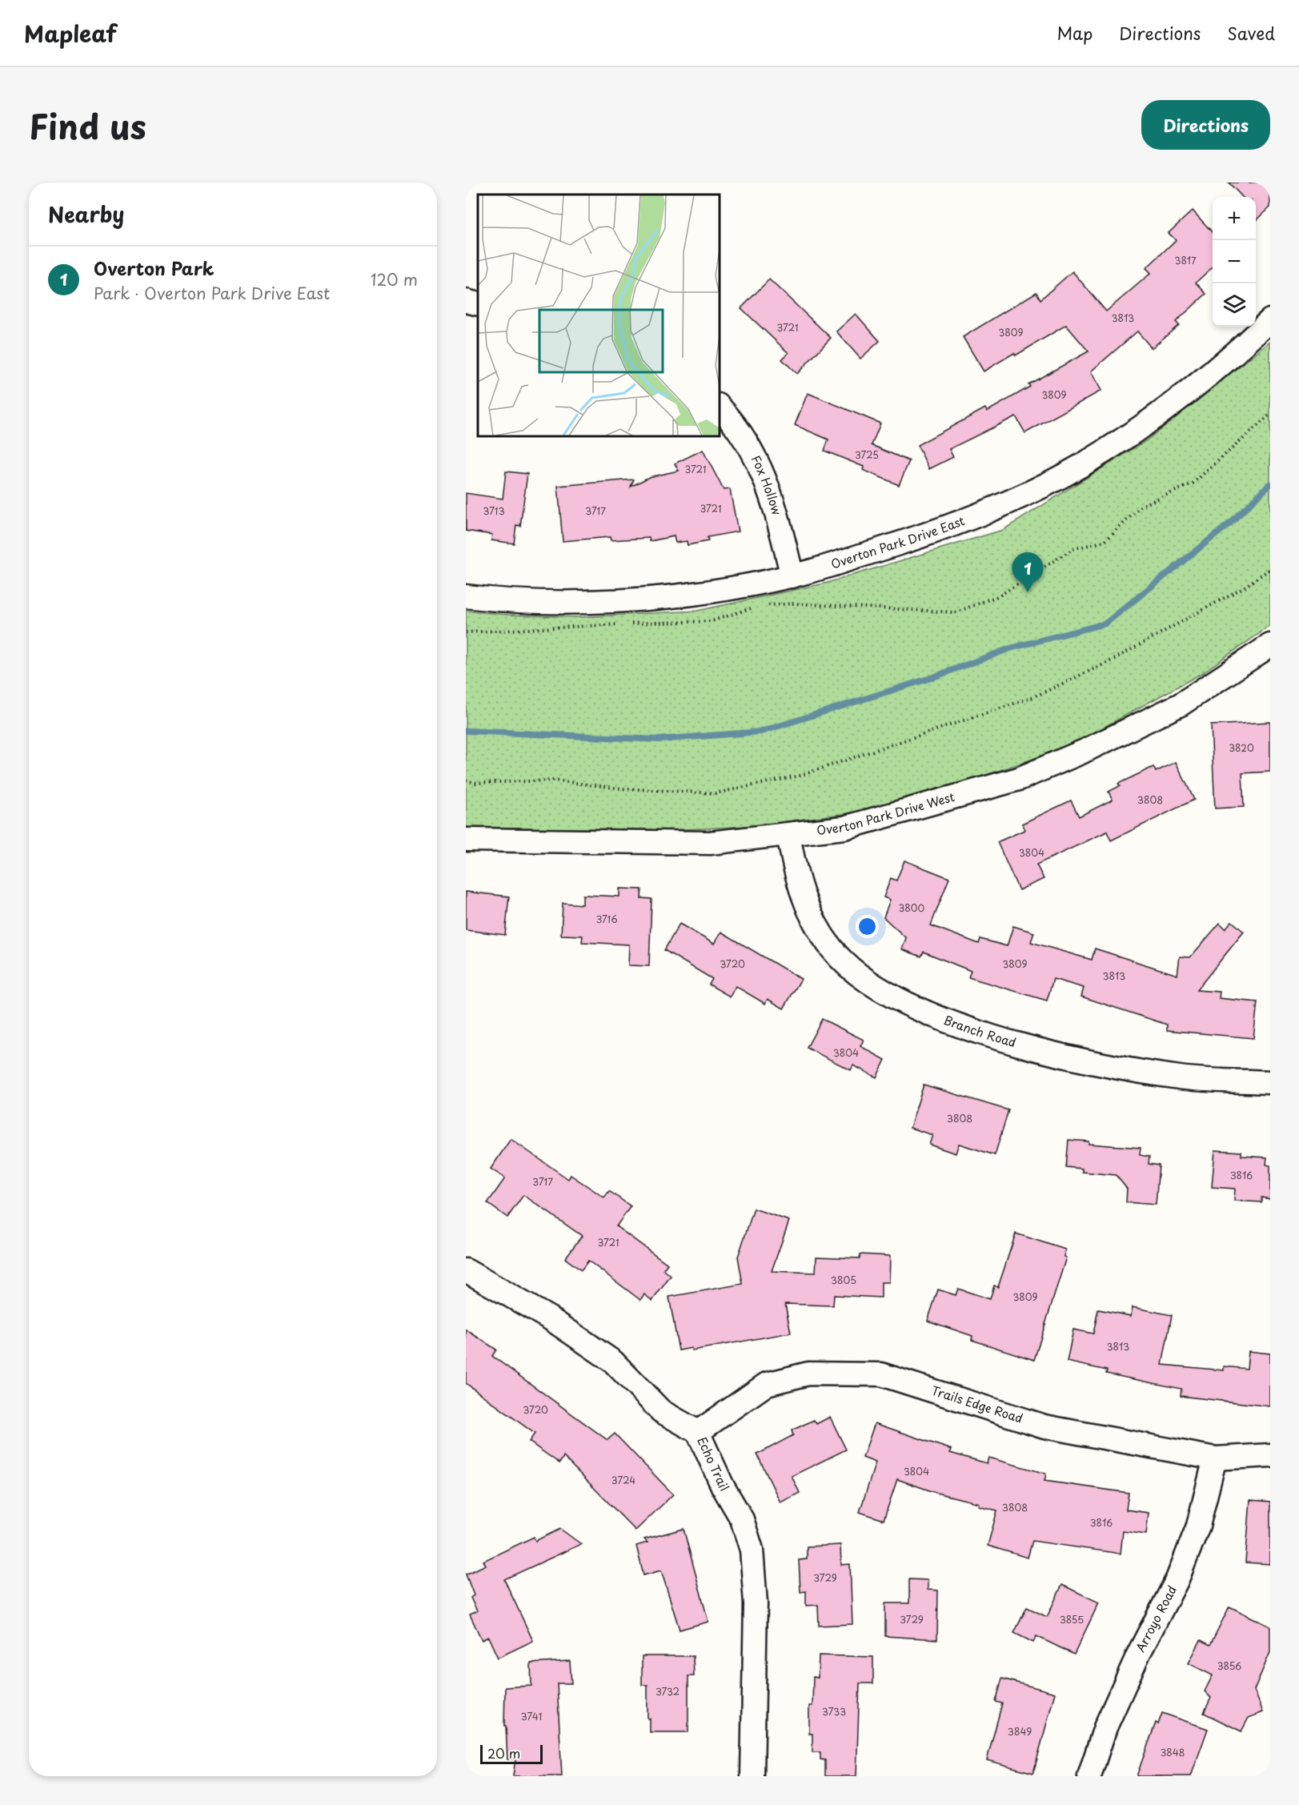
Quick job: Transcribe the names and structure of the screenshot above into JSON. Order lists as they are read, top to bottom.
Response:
{
  "streets": {
    "street": [
      "Fox Hollow",
      "Overton Park Drive East",
      "Overton Park Drive West",
      "Branch Road",
      "Trails Edge Road",
      "Echo Trail",
      "Arroyo Road"
    ]
  },
  "crossings": [
    ["Fox Hollow", "Overton Park Drive East"],
    ["Overton Park Drive West", "Branch Road"],
    ["Trails Edge Road", "Echo Trail"],
    ["Trails Edge Road", "Arroyo Road"]
  ],
  "house_numbers": [
    "3817",
    "3813",
    "3721",
    "3809",
    "3809",
    "3725",
    "3721",
    "3721",
    "3713",
    "3717",
    "3820",
    "3808",
    "3804",
    "3800",
    "3716",
    "3720",
    "3809",
    "3813",
    "3804",
    "3808",
    "3816",
    "3717",
    "3721",
    "3805",
    "3809",
    "3813",
    "3720",
    "3804",
    "3724",
    "3808",
    "3816",
    "3729",
    "3729",
    "3855",
    "3856",
    "3732",
    "3733",
    "3741",
    "3849",
    "3848"
  ],
  "scale_bar": "20 m",
  "page": {
    "header": "Mapleaf",
    "nav": ["Map", "Directions", "Saved"],
    "title": "Find us",
    "buttons": "Directions",
    "heading": "Nearby",
    "map_buttons": ["+", "−"],
    "list": [
      {
        "mark": "1",
        "name": "Overton Park",
        "note": "Park · Overton Park Drive East",
        "value": "120 m"
      }
    ],
    "pins": "1",
    "scale": "20 m"
  }
}
